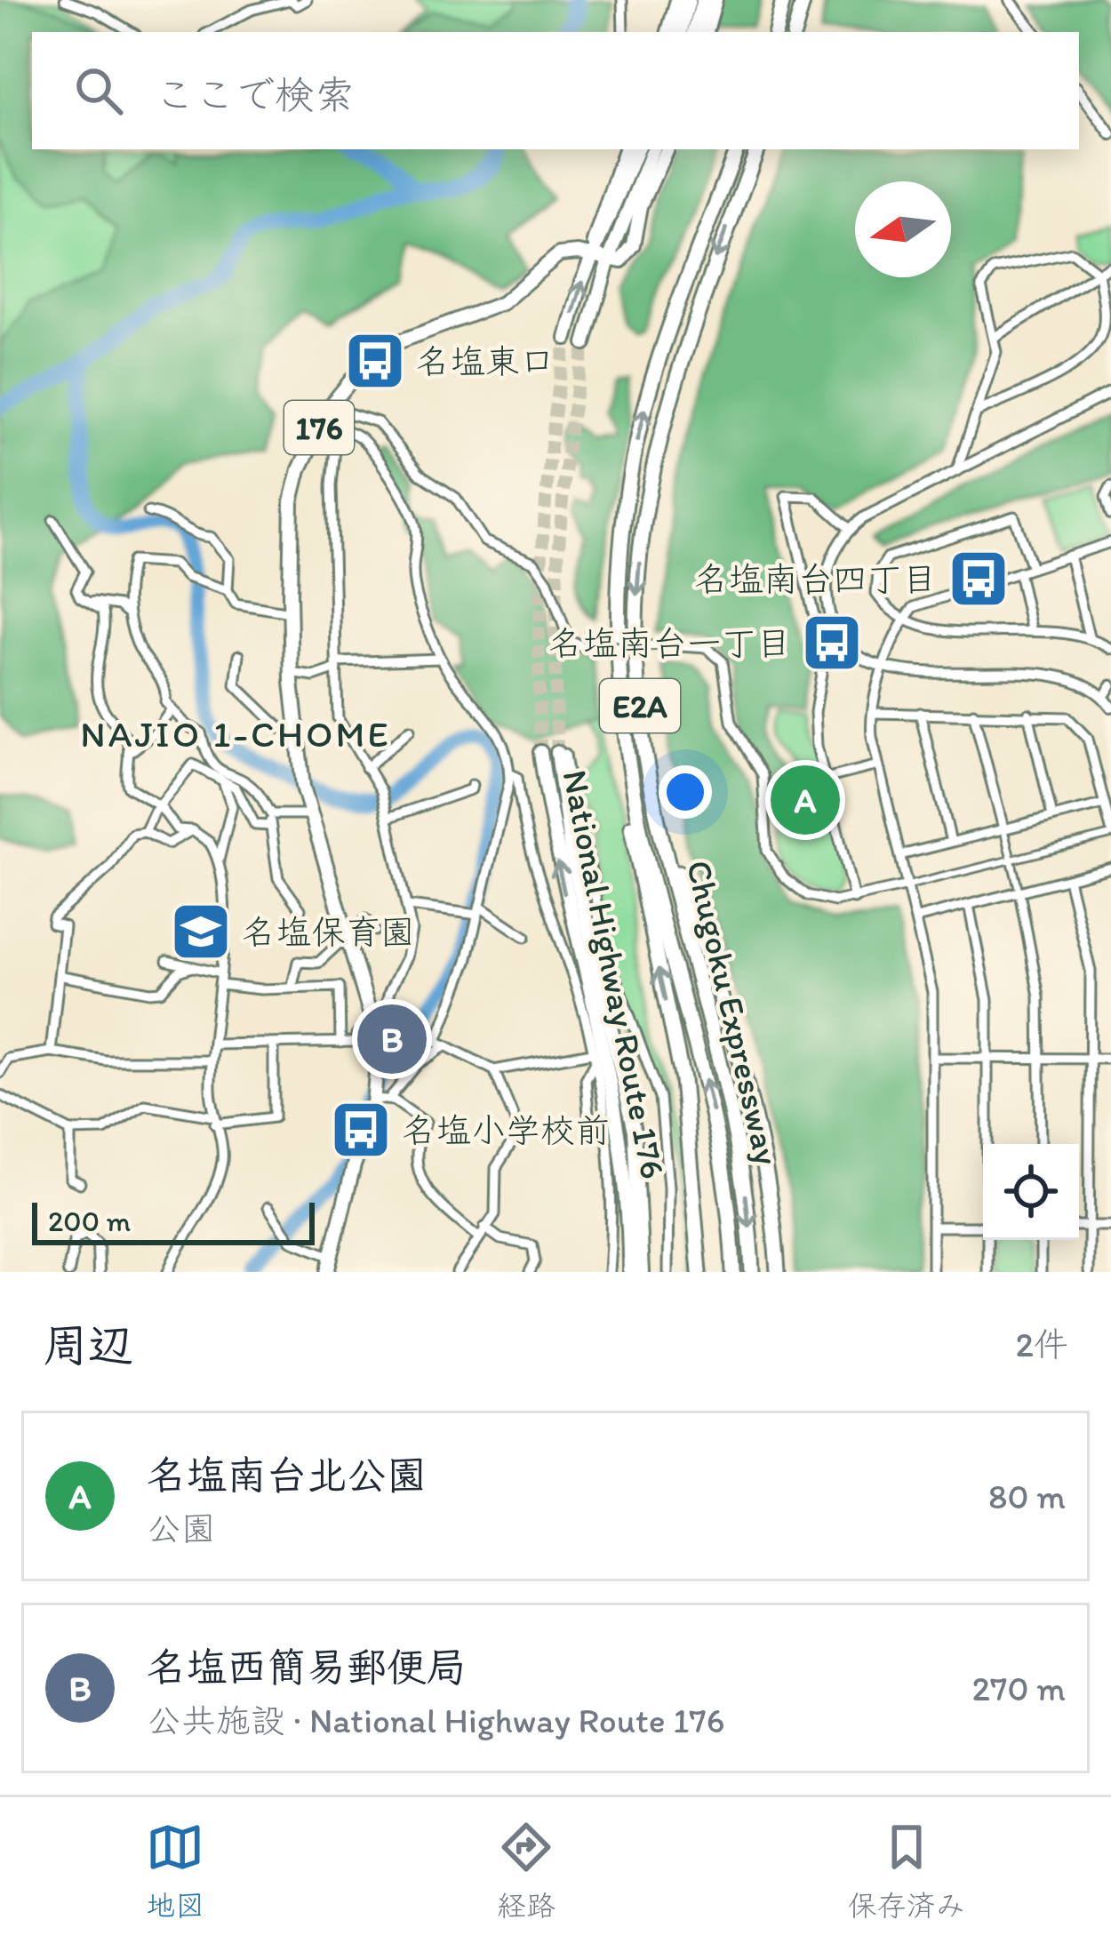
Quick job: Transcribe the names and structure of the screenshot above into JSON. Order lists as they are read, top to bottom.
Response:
{
  "streets": {
    "highway": [
      "176",
      "E2A",
      "National Highway Route 176",
      "Chugoku Expressway"
    ]
  },
  "districts": ["NAJIO 1-CHOME"],
  "places": {
    "bus stop": [
      "名塩東口",
      "名塩南台四丁目",
      "名塩南台一丁目",
      "名塩小学校前"
    ],
    "school or university": ["名塩保育園"]
  },
  "scale_bar": "200 m",
  "north": "left",
  "page": {
    "search": "ここで検索",
    "pins": ["A", "B"],
    "scale": "200 m",
    "heading": ["周辺", "2件"],
    "list": [
      {
        "mark": "A",
        "name": "名塩南台北公園",
        "note": "公園",
        "value": "80 m"
      },
      {
        "mark": "B",
        "name": "名塩西簡易郵便局",
        "note": "公共施設 · National Highway Route 176",
        "value": "270 m"
      }
    ],
    "nav": ["地図", "経路", "保存済み"]
  }
}
